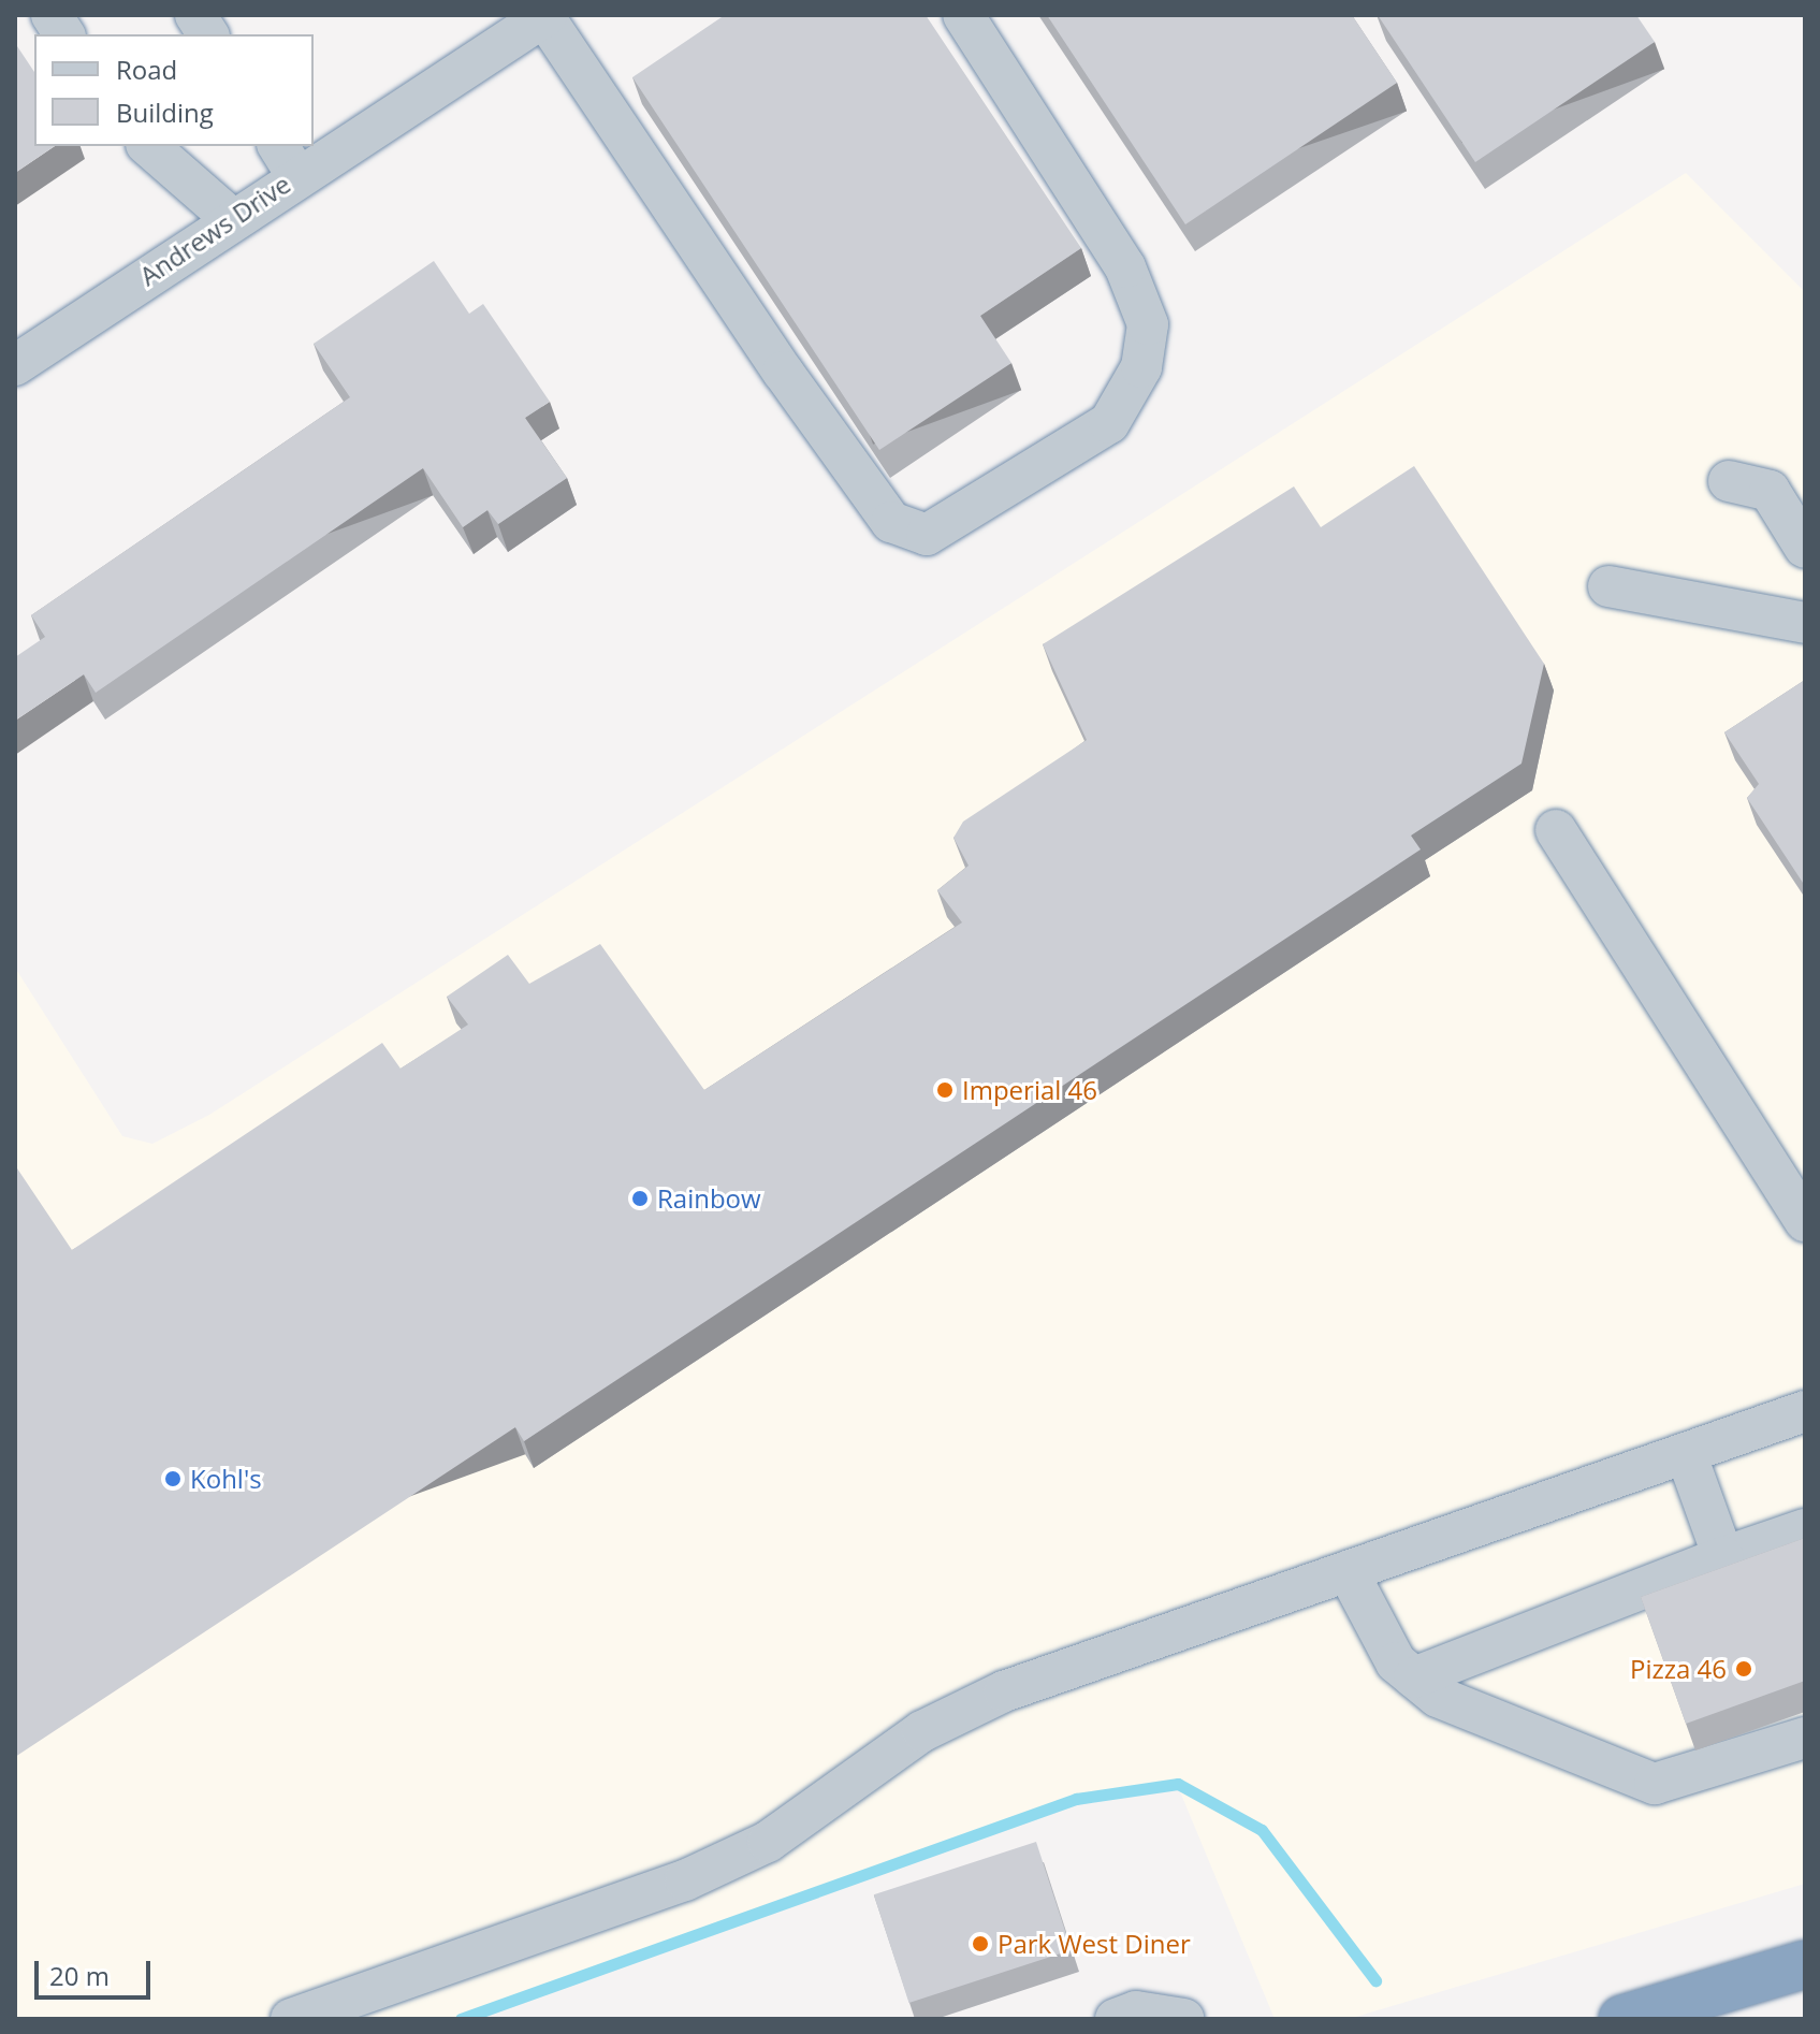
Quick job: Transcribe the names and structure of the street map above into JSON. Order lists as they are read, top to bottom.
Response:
{
  "streets": {
    "street": ["Andrews Drive"]
  },
  "places": [
    "Imperial 46",
    "Rainbow",
    "Kohl's",
    "Pizza 46",
    "Park West Diner"
  ],
  "legend": ["Road", "Building"],
  "scale_bar": "20 m"
}
